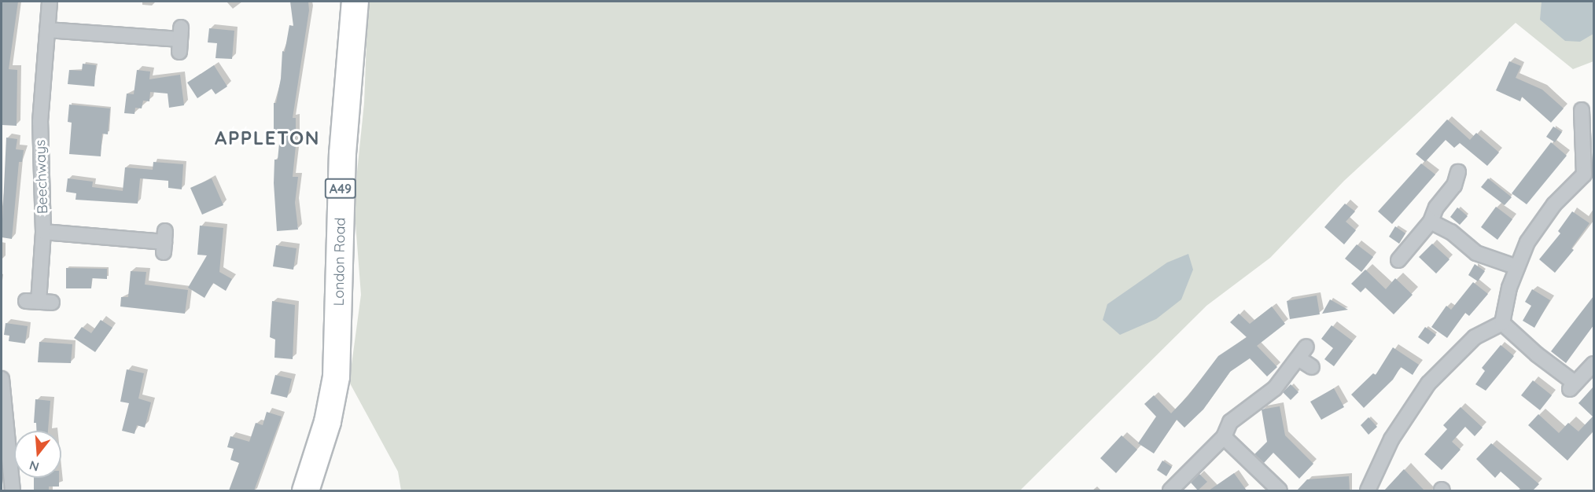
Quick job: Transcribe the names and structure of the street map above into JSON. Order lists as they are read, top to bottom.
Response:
{
  "streets": {
    "highway": ["A49", "London Road"],
    "street": ["Beechways"]
  },
  "districts": ["APPLETON"],
  "north": "bottom"
}
